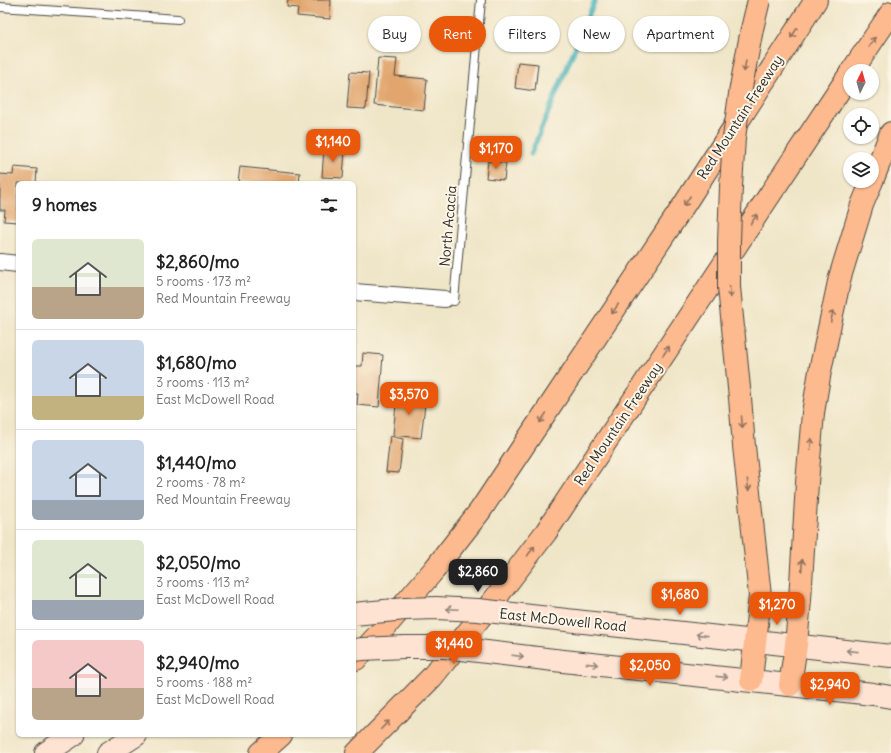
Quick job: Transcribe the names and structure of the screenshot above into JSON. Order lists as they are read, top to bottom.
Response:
{
  "streets": {
    "highway": ["Red Mountain Freeway"],
    "main road": ["East McDowell Road"],
    "lane": ["North Acacia"]
  },
  "north": "top",
  "page": {
    "chip": [
      "Buy",
      "Rent",
      "Filters",
      "New",
      "Apartment"
    ],
    "price": [
      "$1,140",
      "$1,170",
      "$3,570",
      "$2,860",
      "$1,680",
      "$1,270",
      "$1,440",
      "$2,050",
      "$2,940"
    ],
    "heading": "9 homes",
    "list": [
      {
        "name": "$2,860/mo",
        "note": "5 rooms · 173 m² · Red Mountain Freeway"
      },
      {
        "name": "$1,680/mo",
        "note": "3 rooms · 113 m² · East McDowell Road"
      },
      {
        "name": "$1,440/mo",
        "note": "2 rooms · 78 m² · Red Mountain Freeway"
      },
      {
        "name": "$2,050/mo",
        "note": "3 rooms · 113 m² · East McDowell Road"
      },
      {
        "name": "$2,940/mo",
        "note": "5 rooms · 188 m² · East McDowell Road"
      }
    ]
  }
}
